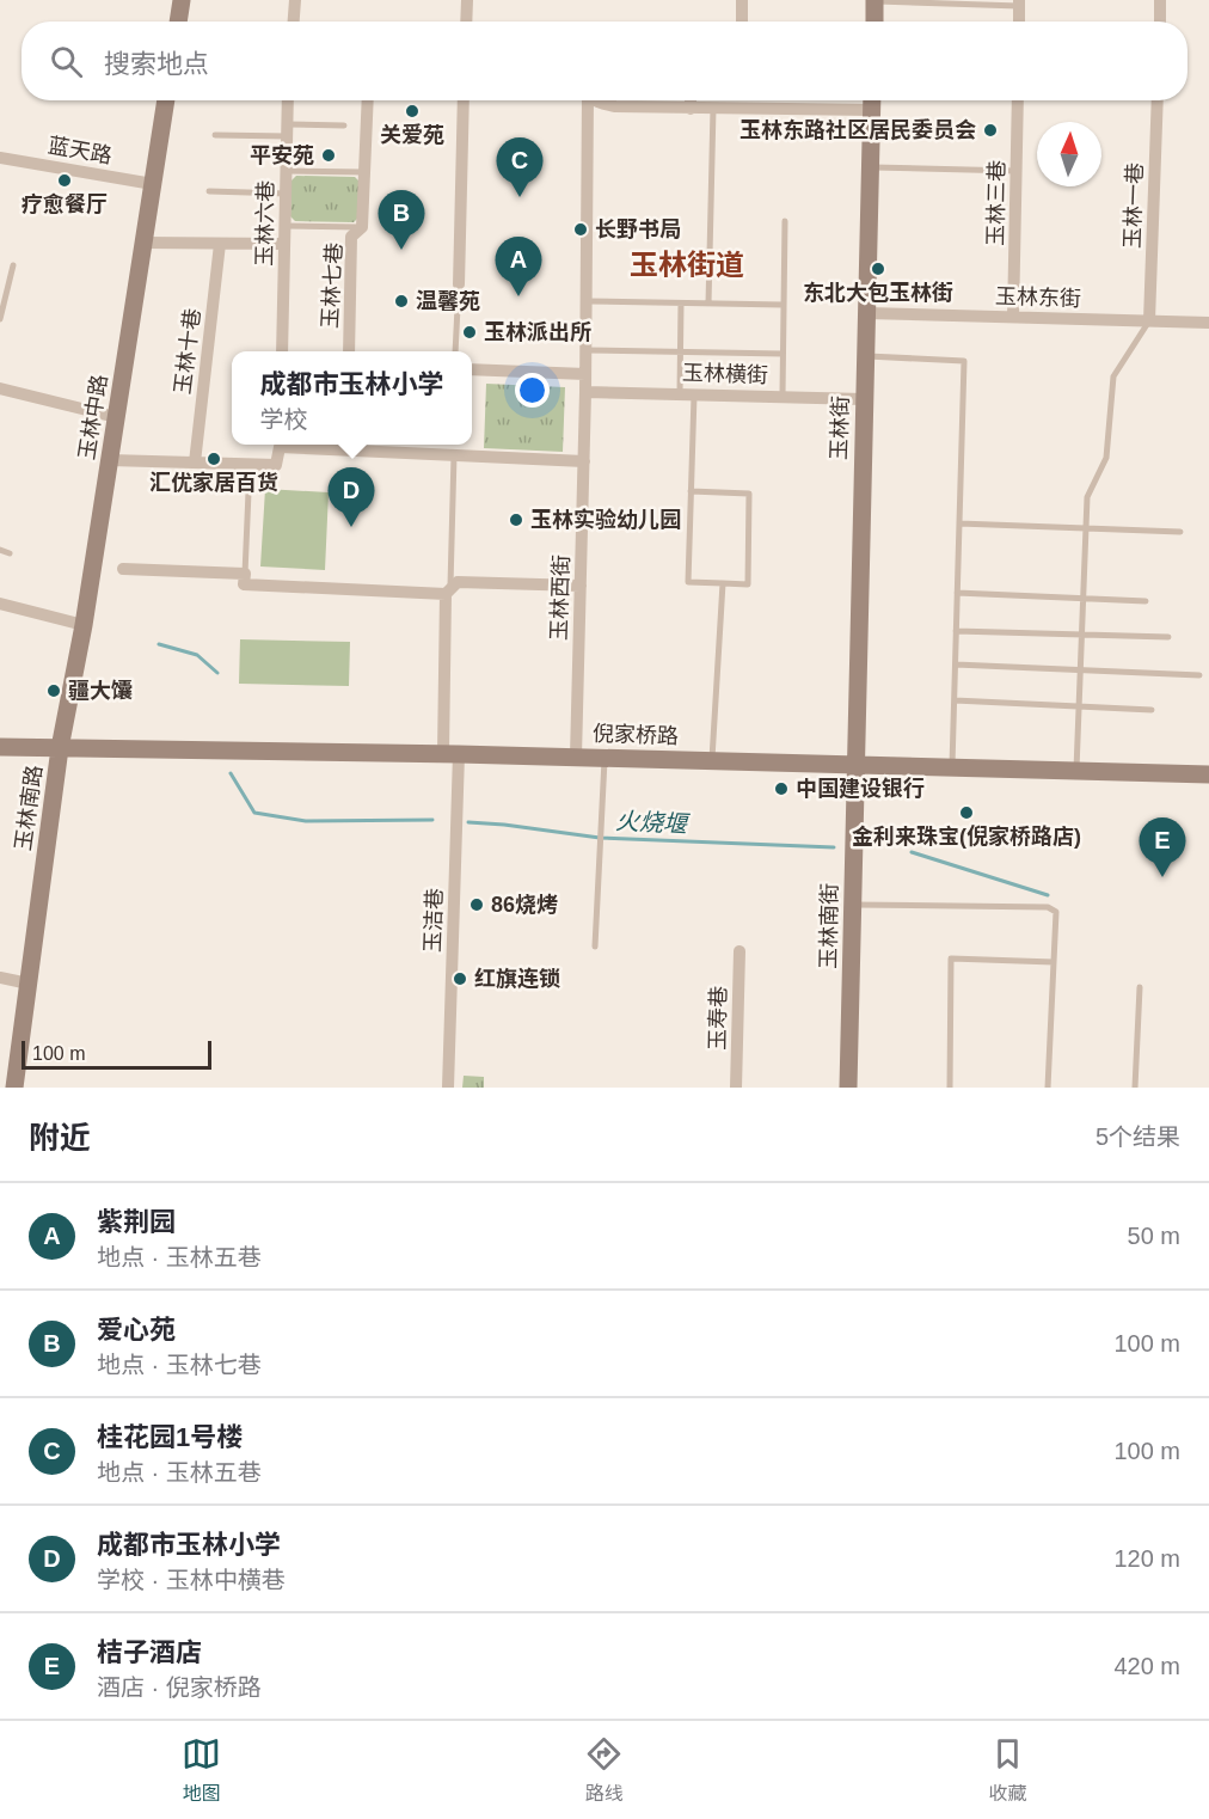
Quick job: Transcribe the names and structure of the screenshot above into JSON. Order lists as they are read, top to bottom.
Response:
{
  "streets": {
    "main road": [
      "玉林中路",
      "玉林街",
      "倪家桥路",
      "玉林南路",
      "玉林南街"
    ],
    "street": [
      "蓝天路",
      "玉林三巷",
      "玉林一巷",
      "玉林六巷",
      "玉林七巷",
      "玉林东街",
      "玉林十巷",
      "玉林横街",
      "玉林西街",
      "玉洁巷",
      "玉寿巷"
    ]
  },
  "crossings": [
    ["蓝天路", "玉林中路"],
    ["玉林三巷", "玉林东街"],
    ["玉林一巷", "玉林东街"],
    ["玉林东街", "玉林街"],
    ["玉林横街", "玉林街"],
    ["玉林横街", "玉林西街"],
    ["玉林中路", "倪家桥路"],
    ["玉林中路", "玉林南路"],
    ["玉林街", "倪家桥路"],
    ["玉林街", "玉林南街"],
    ["玉林西街", "倪家桥路"],
    ["倪家桥路", "玉林南路"],
    ["倪家桥路", "玉洁巷"],
    ["倪家桥路", "玉林南街"]
  ],
  "districts": ["玉林街道"],
  "water": ["火烧堰"],
  "places": [
    "关爱苑",
    "玉林东路社区居民委员会",
    "平安苑",
    "疗愈餐厅",
    "长野书局",
    "东北大包玉林街",
    "温馨苑",
    "玉林派出所",
    "汇优家居百货",
    "玉林实验幼儿园",
    "疆大馕",
    "中国建设银行",
    "金利来珠宝(倪家桥路店)",
    "86烧烤",
    "红旗连锁"
  ],
  "scale_bar": "100 m",
  "north": "top",
  "page": {
    "search": "搜索地点",
    "pins": [
      "C",
      "B",
      "A",
      "D",
      "E"
    ],
    "popup": ["成都市玉林小学", "学校"],
    "scale": "100 m",
    "heading": ["附近", "5个结果"],
    "list": [
      {
        "mark": "A",
        "name": "紫荆园",
        "note": "地点 · 玉林五巷",
        "value": "50 m"
      },
      {
        "mark": "B",
        "name": "爱心苑",
        "note": "地点 · 玉林七巷",
        "value": "100 m"
      },
      {
        "mark": "C",
        "name": "桂花园1号楼",
        "note": "地点 · 玉林五巷",
        "value": "100 m"
      },
      {
        "mark": "D",
        "name": "成都市玉林小学",
        "note": "学校 · 玉林中横巷",
        "value": "120 m"
      },
      {
        "mark": "E",
        "name": "桔子酒店",
        "note": "酒店 · 倪家桥路",
        "value": "420 m"
      }
    ],
    "nav": ["地图", "路线", "收藏"]
  }
}
